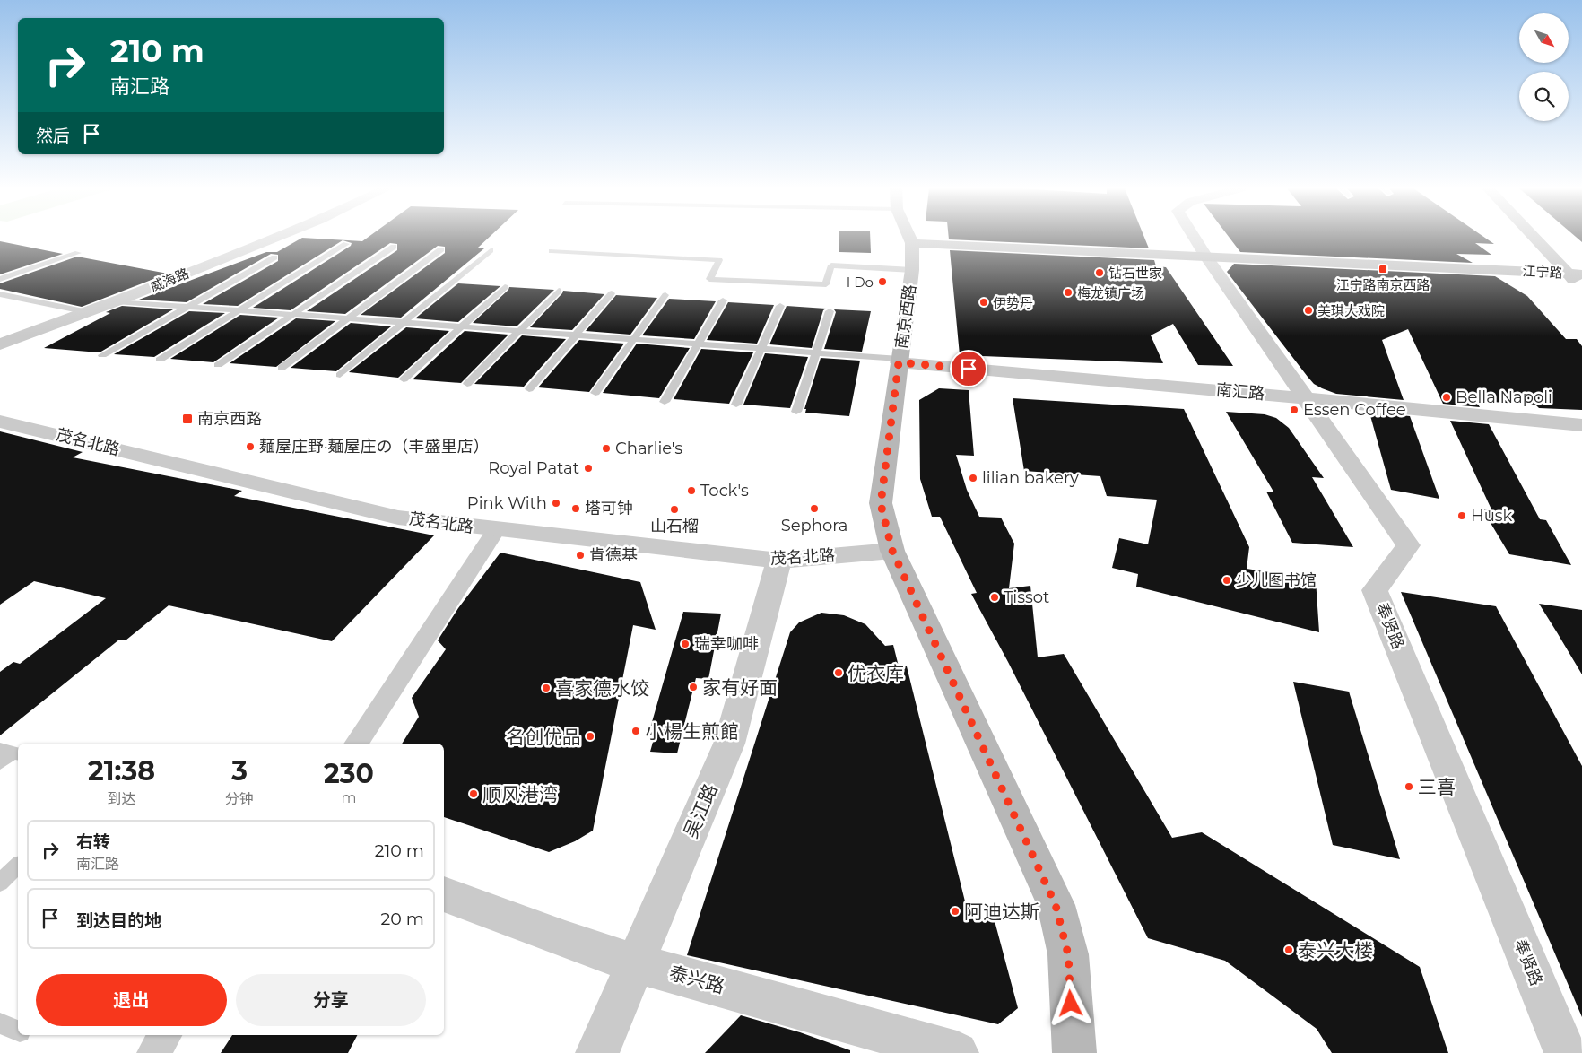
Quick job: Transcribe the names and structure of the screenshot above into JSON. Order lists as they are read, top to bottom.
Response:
{
  "streets": {
    "main road": ["江宁路", "南京西路"],
    "street": [
      "威海路",
      "南汇路",
      "茂名北路",
      "奉贤路",
      "吴江路",
      "泰兴路"
    ]
  },
  "crossings": [
    ["江宁路", "南京西路"],
    ["江宁路", "奉贤路"],
    ["南京西路", "南汇路"],
    ["南京西路", "茂名北路"],
    ["南汇路", "奉贤路"],
    ["茂名北路", "吴江路"],
    ["吴江路", "泰兴路"]
  ],
  "places": {
    "transit": ["江宁路南京西路", "南京西路"],
    "other": [
      "钻石世家",
      "I Do",
      "梅龙镇广场",
      "伊势丹",
      "美琪大戏院",
      "Bella Napoli",
      "Essen Coffee",
      "麺屋庄野·麺屋庄の（丰盛里店）",
      "Charlie's",
      "Royal Patat",
      "lilian bakery",
      "Tock's",
      "Pink With",
      "塔可钟",
      "Sephora",
      "山石榴",
      "Husk",
      "肯德基",
      "少儿图书馆",
      "Tissot",
      "瑞幸咖啡",
      "优衣库",
      "家有好面",
      "喜家德水饺",
      "小楊生煎館",
      "名创优品",
      "三喜",
      "顺风港湾",
      "阿迪达斯",
      "泰兴大楼"
    ]
  },
  "north": "bottom right",
  "page": {
    "turn": ["210 m", "南汇路"],
    "then": "然后",
    "eta": [
      "21:38",
      "到达",
      "3",
      "分钟",
      "230",
      "m"
    ],
    "list": [
      {
        "name": "右转",
        "note": "南汇路",
        "value": "210 m"
      },
      {
        "name": "到达目的地",
        "value": "20 m"
      }
    ],
    "buttons": ["退出", "分享"]
  }
}
